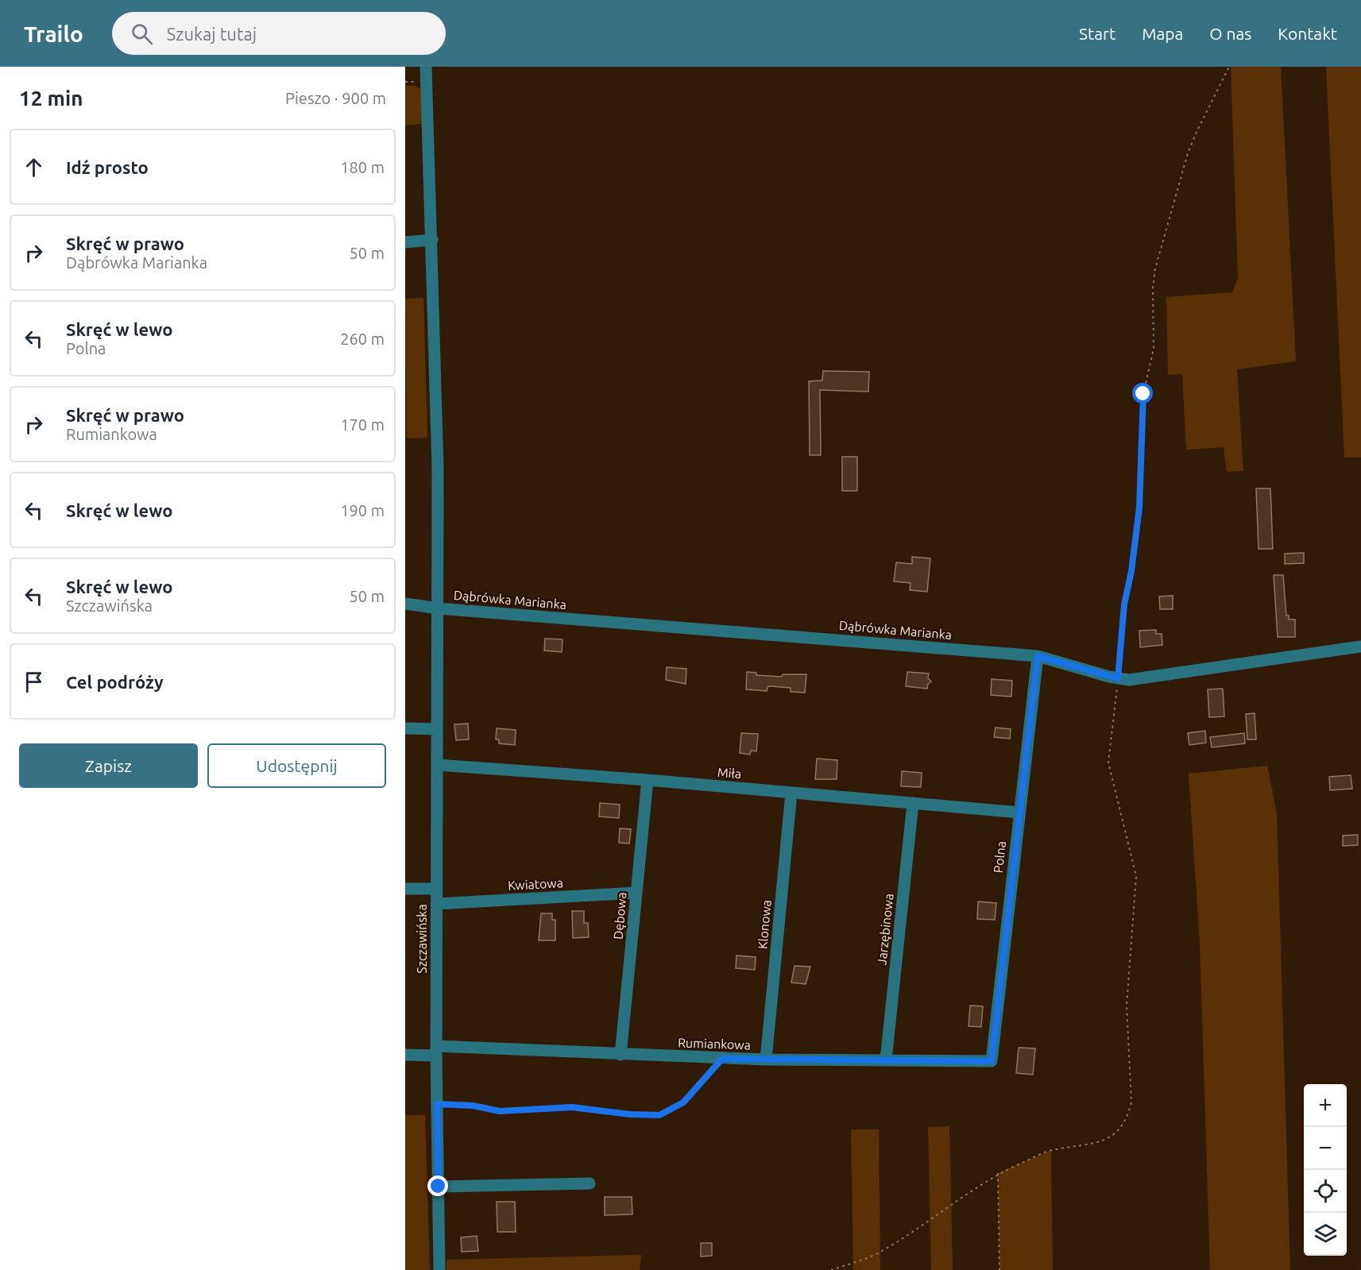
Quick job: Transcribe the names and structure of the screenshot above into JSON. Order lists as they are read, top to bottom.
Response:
{
  "streets": {
    "street": [
      "Dąbrówka Marianka",
      "Miła",
      "Polna",
      "Kwiatowa",
      "Dębowa",
      "Klonowa",
      "Jarzębinowa",
      "Szczawińska",
      "Rumiankowa"
    ]
  },
  "crossings": [
    ["Dąbrówka Marianka", "Polna"],
    ["Dąbrówka Marianka", "Szczawińska"],
    ["Miła", "Polna"],
    ["Miła", "Dębowa"],
    ["Miła", "Klonowa"],
    ["Miła", "Jarzębinowa"],
    ["Miła", "Szczawińska"],
    ["Polna", "Rumiankowa"],
    ["Kwiatowa", "Dębowa"],
    ["Kwiatowa", "Szczawińska"],
    ["Dębowa", "Rumiankowa"],
    ["Klonowa", "Rumiankowa"],
    ["Jarzębinowa", "Rumiankowa"],
    ["Szczawińska", "Rumiankowa"]
  ],
  "page": {
    "header": "Trailo",
    "search": "Szukaj tutaj",
    "nav": [
      "Start",
      "Mapa",
      "O nas",
      "Kontakt"
    ],
    "heading": ["12 min", "Pieszo · 900 m"],
    "list": [
      ["Idź prosto", "180 m"],
      ["Skręć w prawo", "Dąbrówka Marianka", "50 m"],
      ["Skręć w lewo", "Polna", "260 m"],
      ["Skręć w prawo", "Rumiankowa", "170 m"],
      ["Skręć w lewo", "190 m"],
      ["Skręć w lewo", "Szczawińska", "50 m"],
      "Cel podróży"
    ],
    "buttons": ["Zapisz", "Udostępnij"],
    "map_buttons": ["+", "−"]
  }
}
